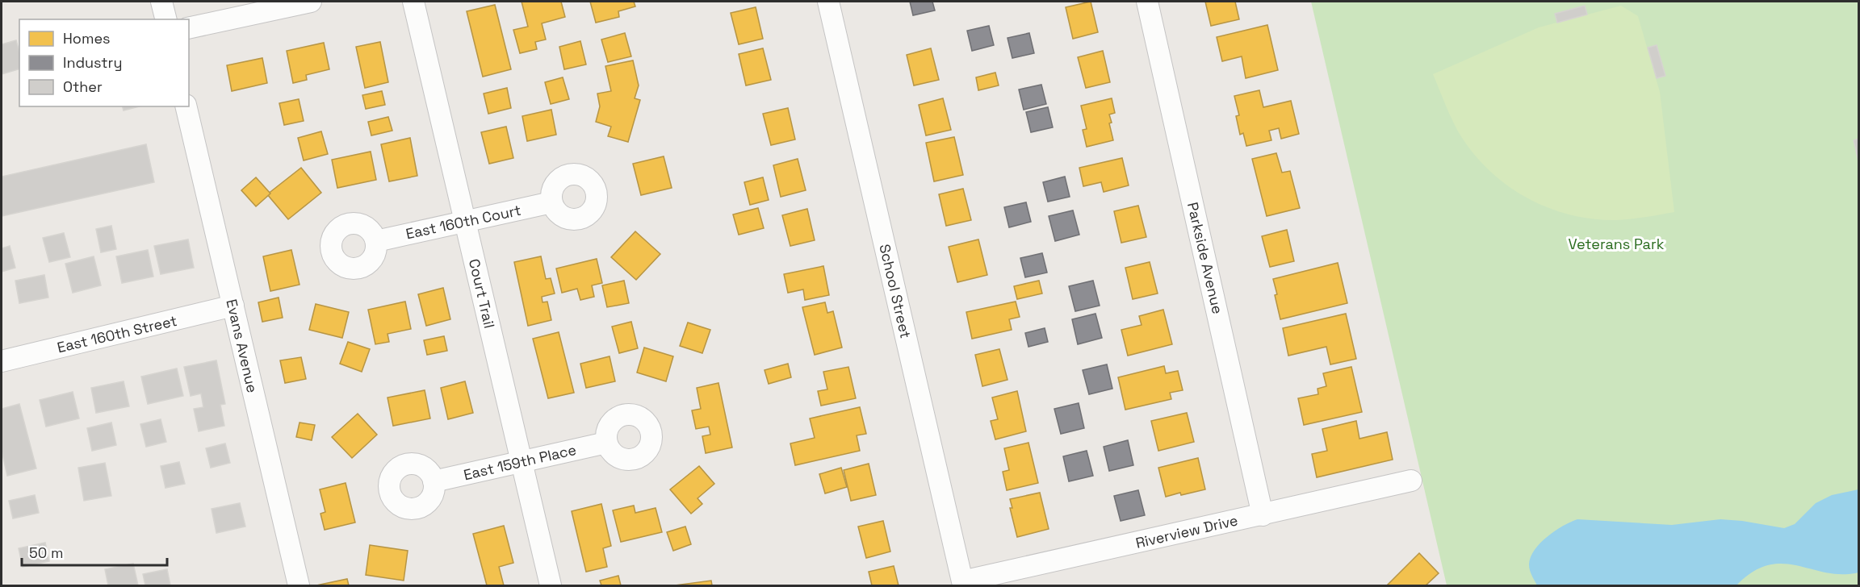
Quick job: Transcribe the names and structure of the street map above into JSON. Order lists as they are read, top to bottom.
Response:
{
  "streets": {
    "street": [
      "East 160th Court",
      "Parkside Avenue",
      "School Street",
      "Court Trail",
      "East 160th Street",
      "Evans Avenue",
      "East 159th Place",
      "Riverview Drive"
    ]
  },
  "crossings": [
    ["East 160th Court", "Court Trail"],
    ["Parkside Avenue", "Riverview Drive"],
    ["School Street", "Riverview Drive"],
    ["Court Trail", "East 159th Place"],
    ["East 160th Street", "Evans Avenue"]
  ],
  "parks": ["Veterans Park"],
  "legend": ["Homes", "Industry", "Other"],
  "scale_bar": "50 m"
}
